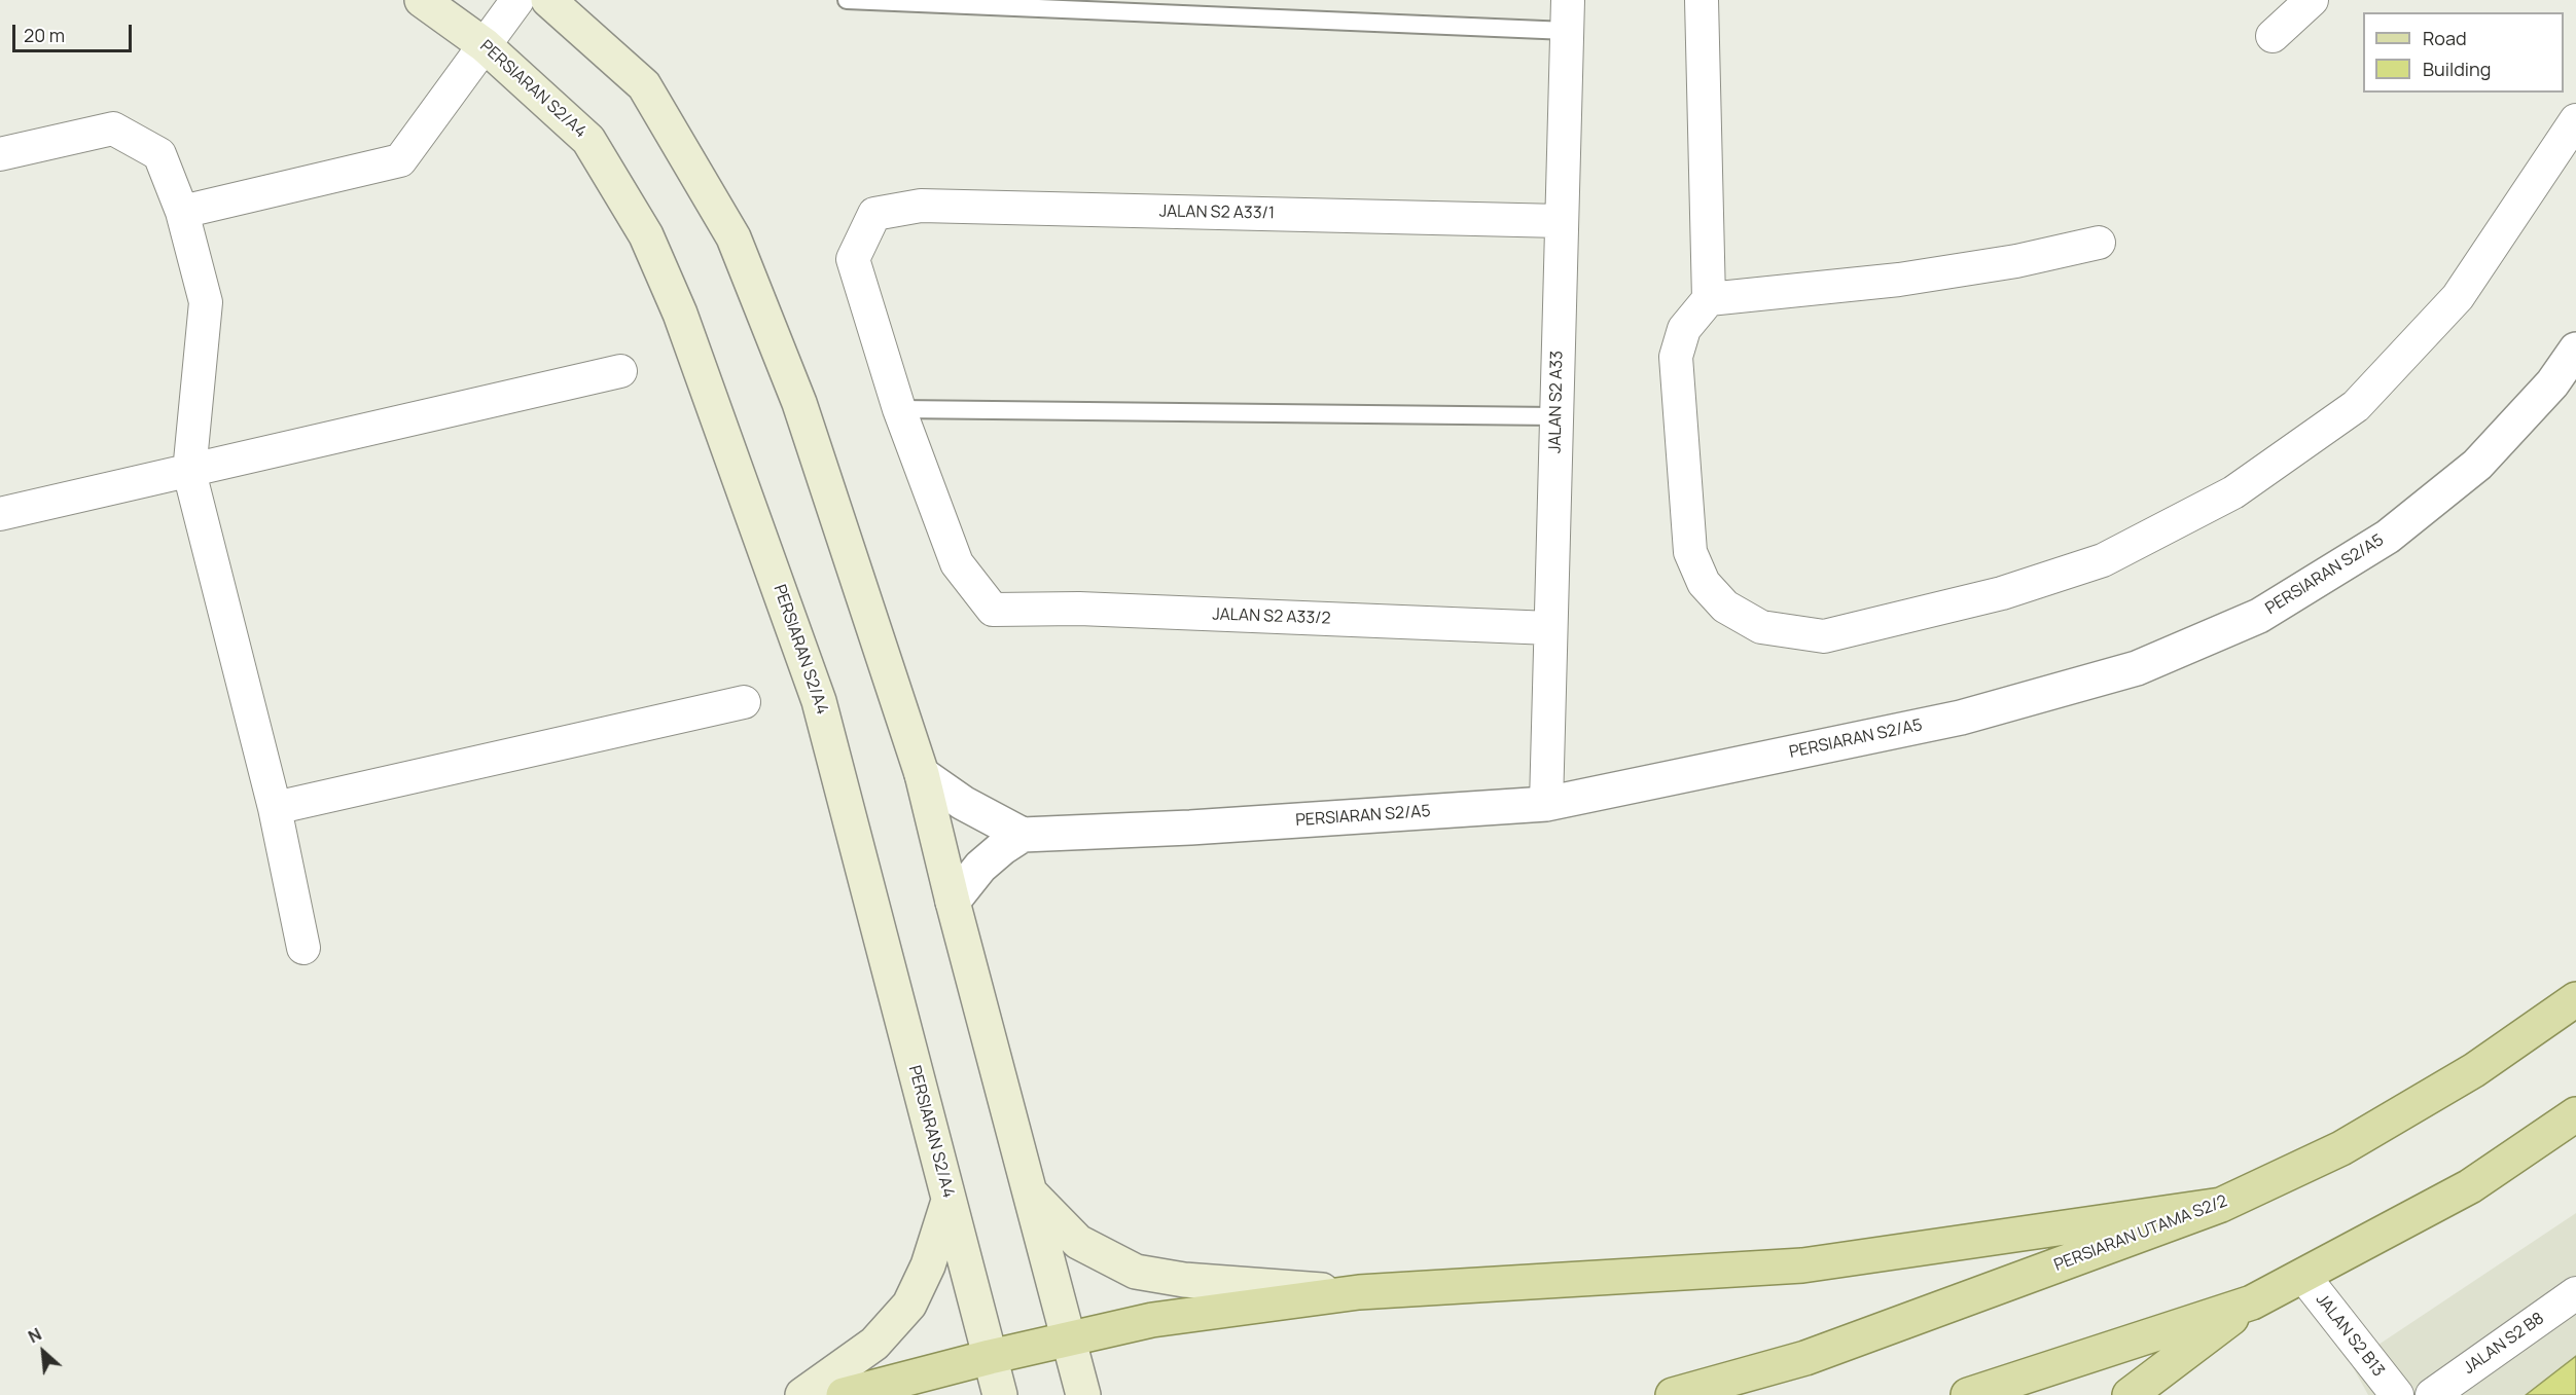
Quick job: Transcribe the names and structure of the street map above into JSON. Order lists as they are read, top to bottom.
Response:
{
  "streets": {
    "main road": ["PERSIARAN S2/A4", "PERSIARAN UTAMA S2/2"],
    "street": [
      "JALAN S2 A33/1",
      "JALAN S2 A33",
      "PERSIARAN S2/A5",
      "JALAN S2 A33/2",
      "JALAN S2 B13",
      "JALAN S2 B8"
    ]
  },
  "crossings": [
    ["JALAN S2 A33/1", "JALAN S2 A33"],
    ["JALAN S2 A33/1", "JALAN S2 A33/2"],
    ["JALAN S2 A33", "PERSIARAN S2/A5"],
    ["JALAN S2 A33", "JALAN S2 A33/2"]
  ],
  "legend": ["Road", "Building"],
  "scale_bar": "20 m",
  "north": "top left"
}
